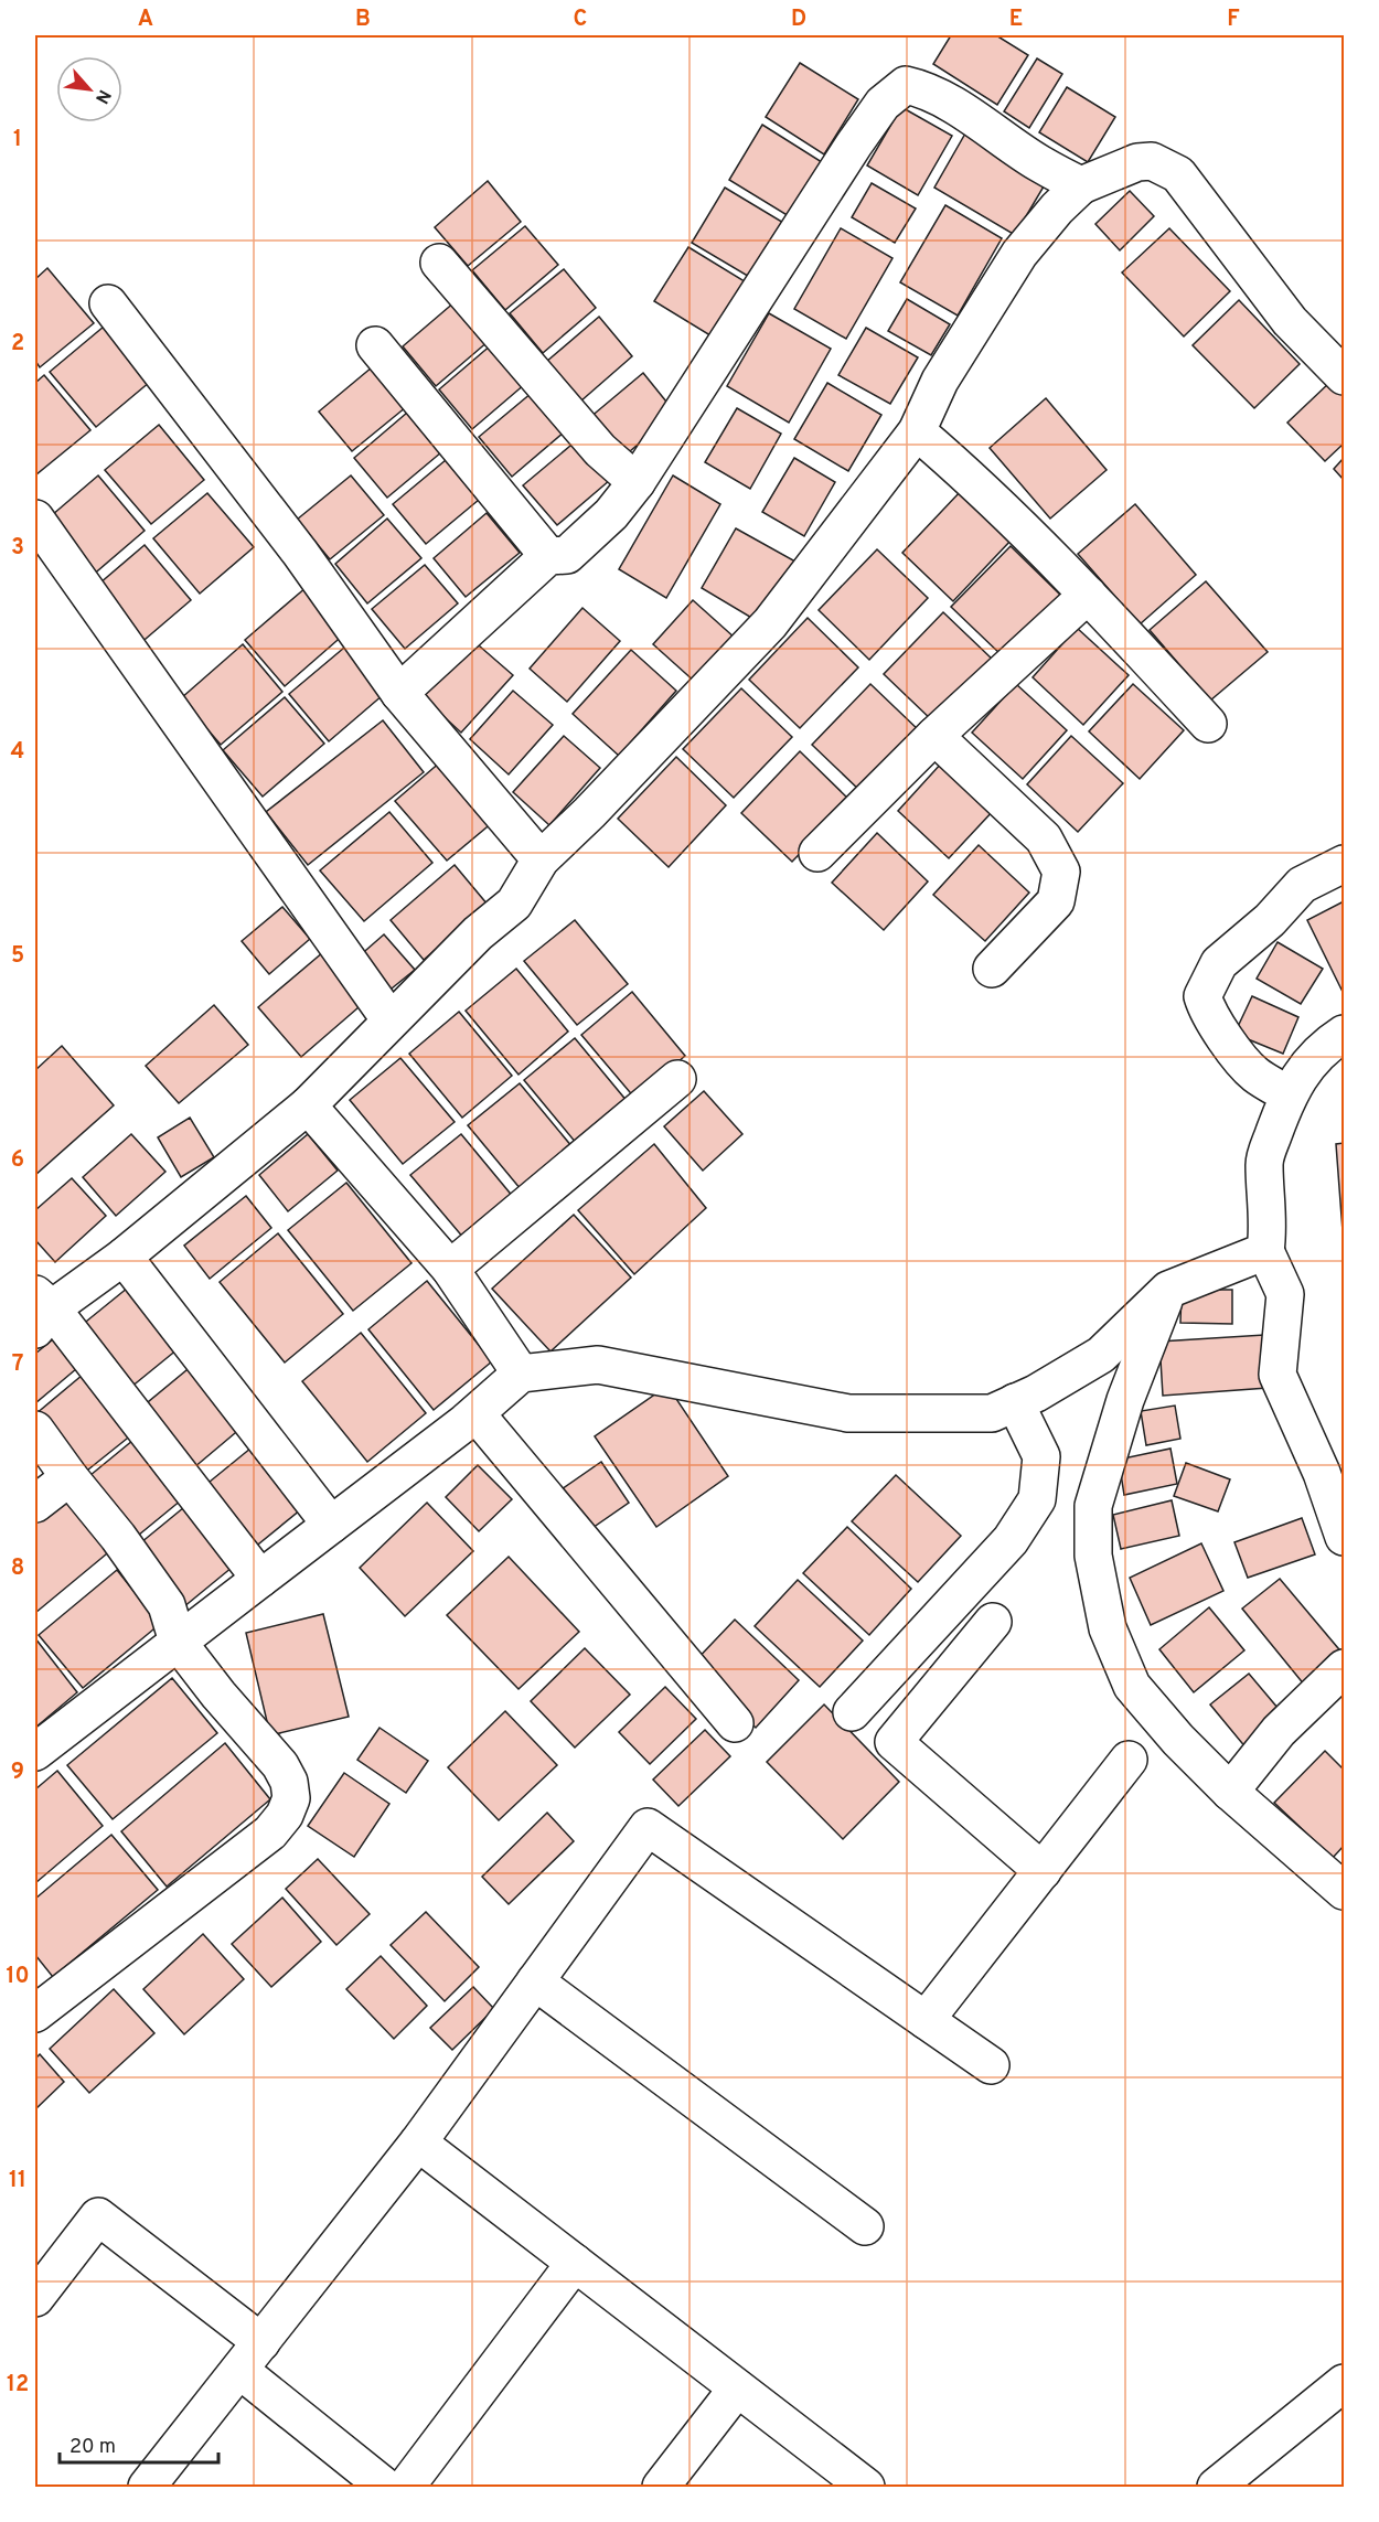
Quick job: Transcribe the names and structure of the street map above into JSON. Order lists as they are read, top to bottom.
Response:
{
  "scale_bar": "20 m",
  "north": "bottom right",
  "grid": {
    "columns": [
      "A",
      "B",
      "C",
      "D",
      "E",
      "F"
    ],
    "rows": [
      "1",
      "2",
      "3",
      "4",
      "5",
      "6",
      "7",
      "8",
      "9",
      "10",
      "11",
      "12"
    ]
  }
}
